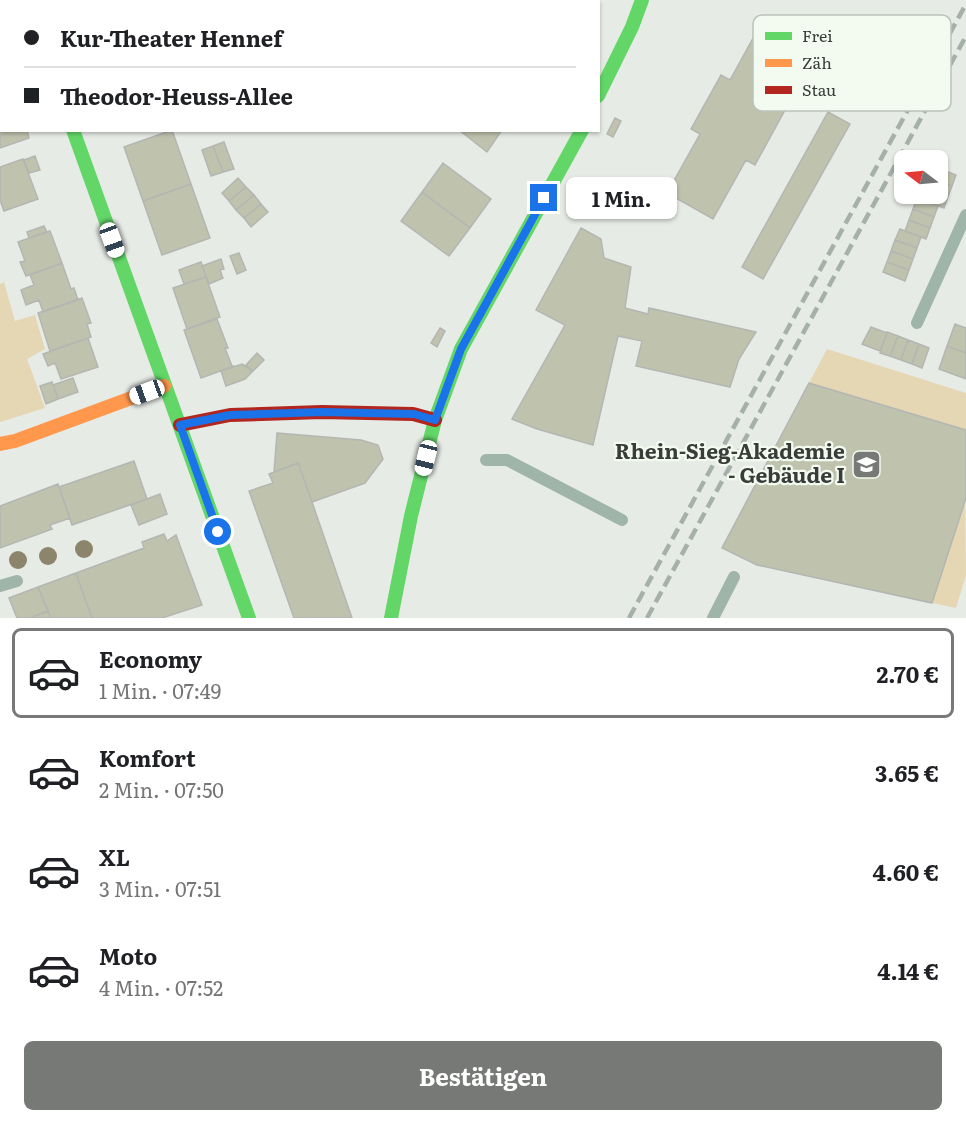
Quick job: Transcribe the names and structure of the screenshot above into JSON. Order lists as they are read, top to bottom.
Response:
{
  "places": {
    "school or university": ["Rhein-Sieg-Akademie - Gebäude I"]
  },
  "legend": ["Frei", "Zäh", "Stau"],
  "north": "left",
  "page": {
    "banner": ["Kur-Theater Hennef", "Theodor-Heuss-Allee"],
    "bubble": "1 Min.",
    "list": [
      {
        "name": "Economy",
        "note": "1 Min. · 07:49",
        "value": "2.70 €"
      },
      {
        "name": "Komfort",
        "note": "2 Min. · 07:50",
        "value": "3.65 €"
      },
      {
        "name": "XL",
        "note": "3 Min. · 07:51",
        "value": "4.60 €"
      },
      {
        "name": "Moto",
        "note": "4 Min. · 07:52",
        "value": "4.14 €"
      }
    ],
    "buttons": "Bestätigen"
  }
}
